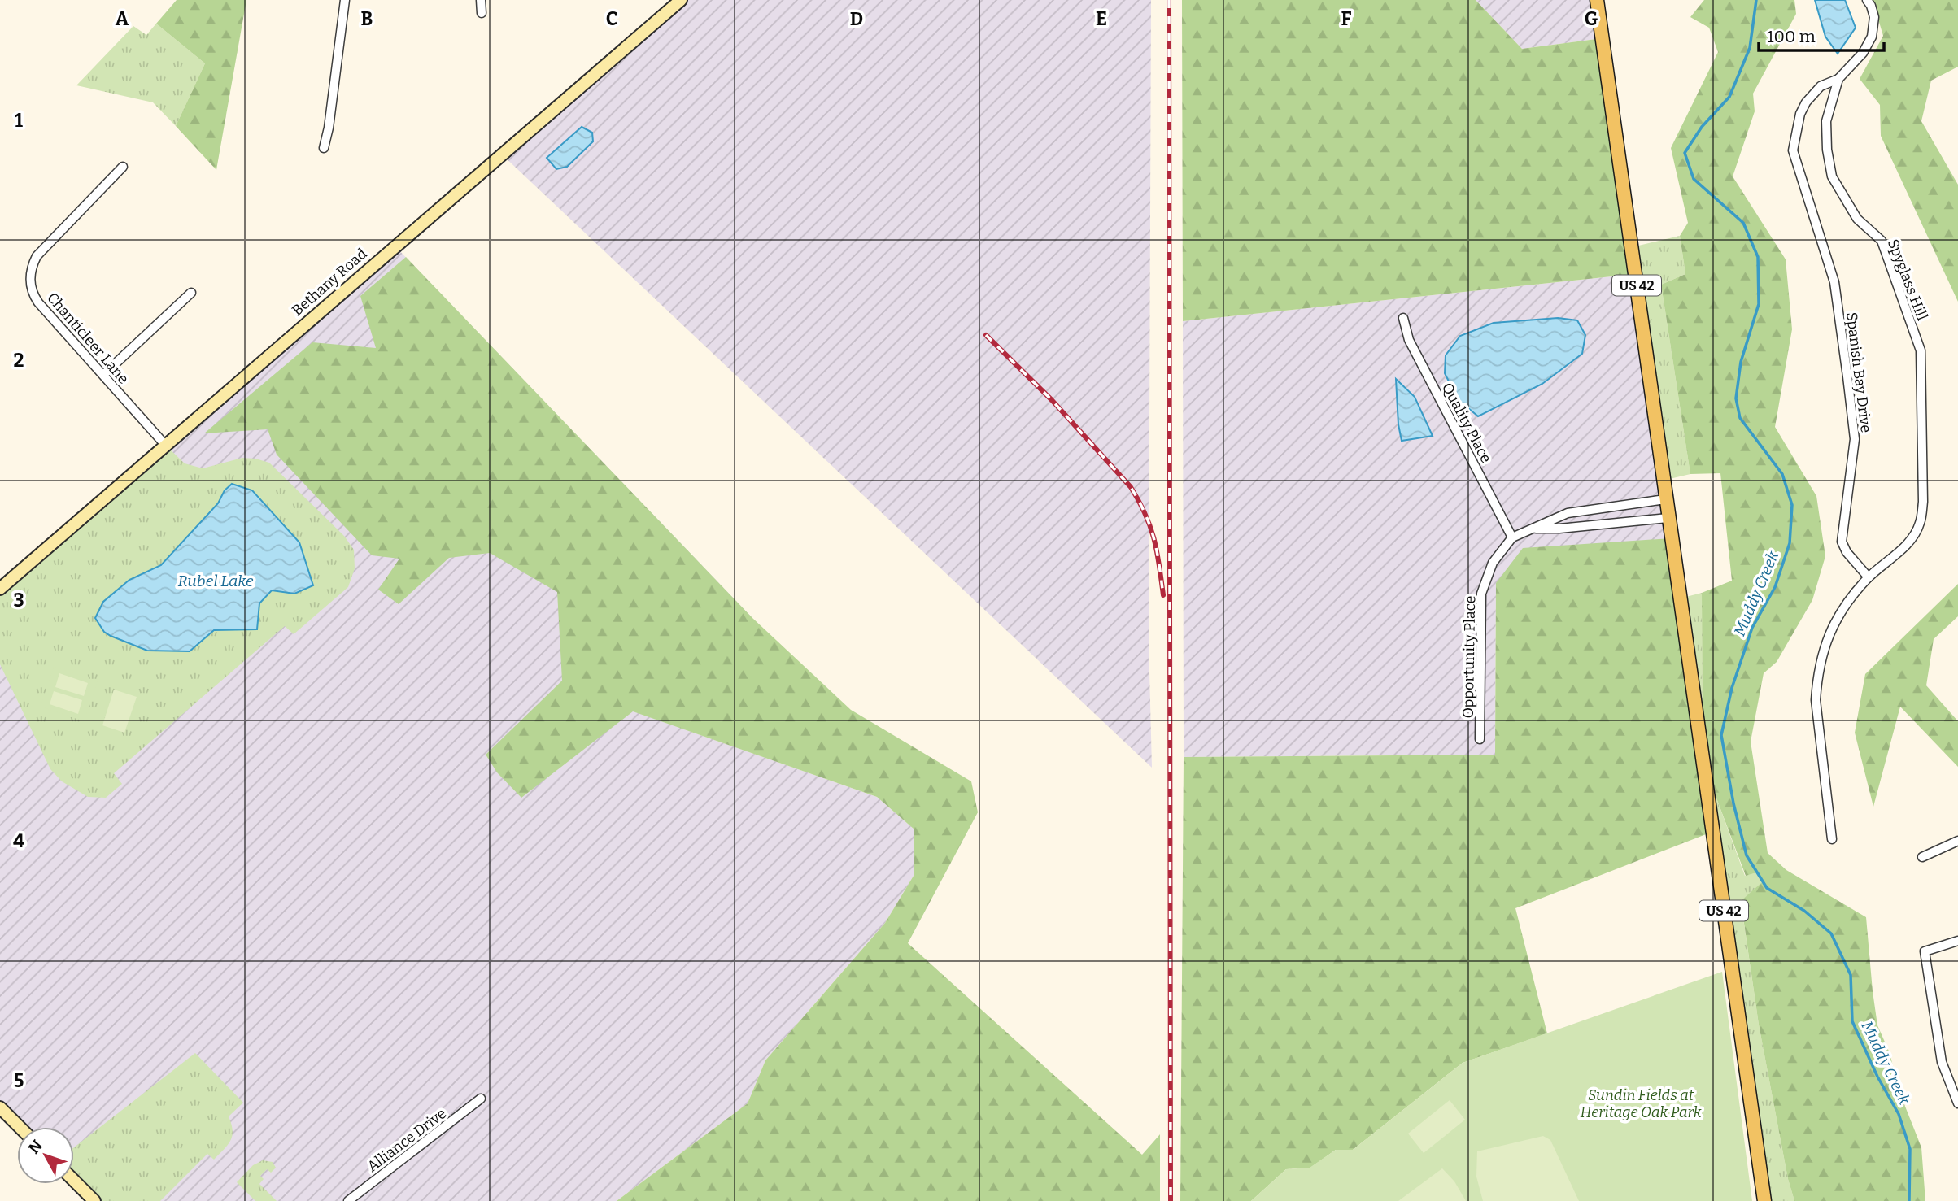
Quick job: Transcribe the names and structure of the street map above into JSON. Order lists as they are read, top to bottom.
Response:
{
  "streets": {
    "main road": ["Bethany Road", "US 42"],
    "street": [
      "Spyglass Hill",
      "Chanticleer Lane",
      "Spanish Bay Drive",
      "Quality Place",
      "Opportunity Place",
      "Alliance Drive"
    ]
  },
  "crossings": [
    ["Spyglass Hill", "Spanish Bay Drive"],
    ["Bethany Road", "Chanticleer Lane"],
    ["US 42", "Opportunity Place"],
    ["Quality Place", "Opportunity Place"]
  ],
  "water": ["Rubel Lake", "Muddy Creek"],
  "parks": ["Sundin Fields at Heritage Oak Park"],
  "scale_bar": "100 m",
  "north": "top left",
  "grid": {
    "columns": [
      "A",
      "B",
      "C",
      "D",
      "E",
      "F",
      "G"
    ],
    "rows": [
      "1",
      "2",
      "3",
      "4",
      "5"
    ]
  }
}
